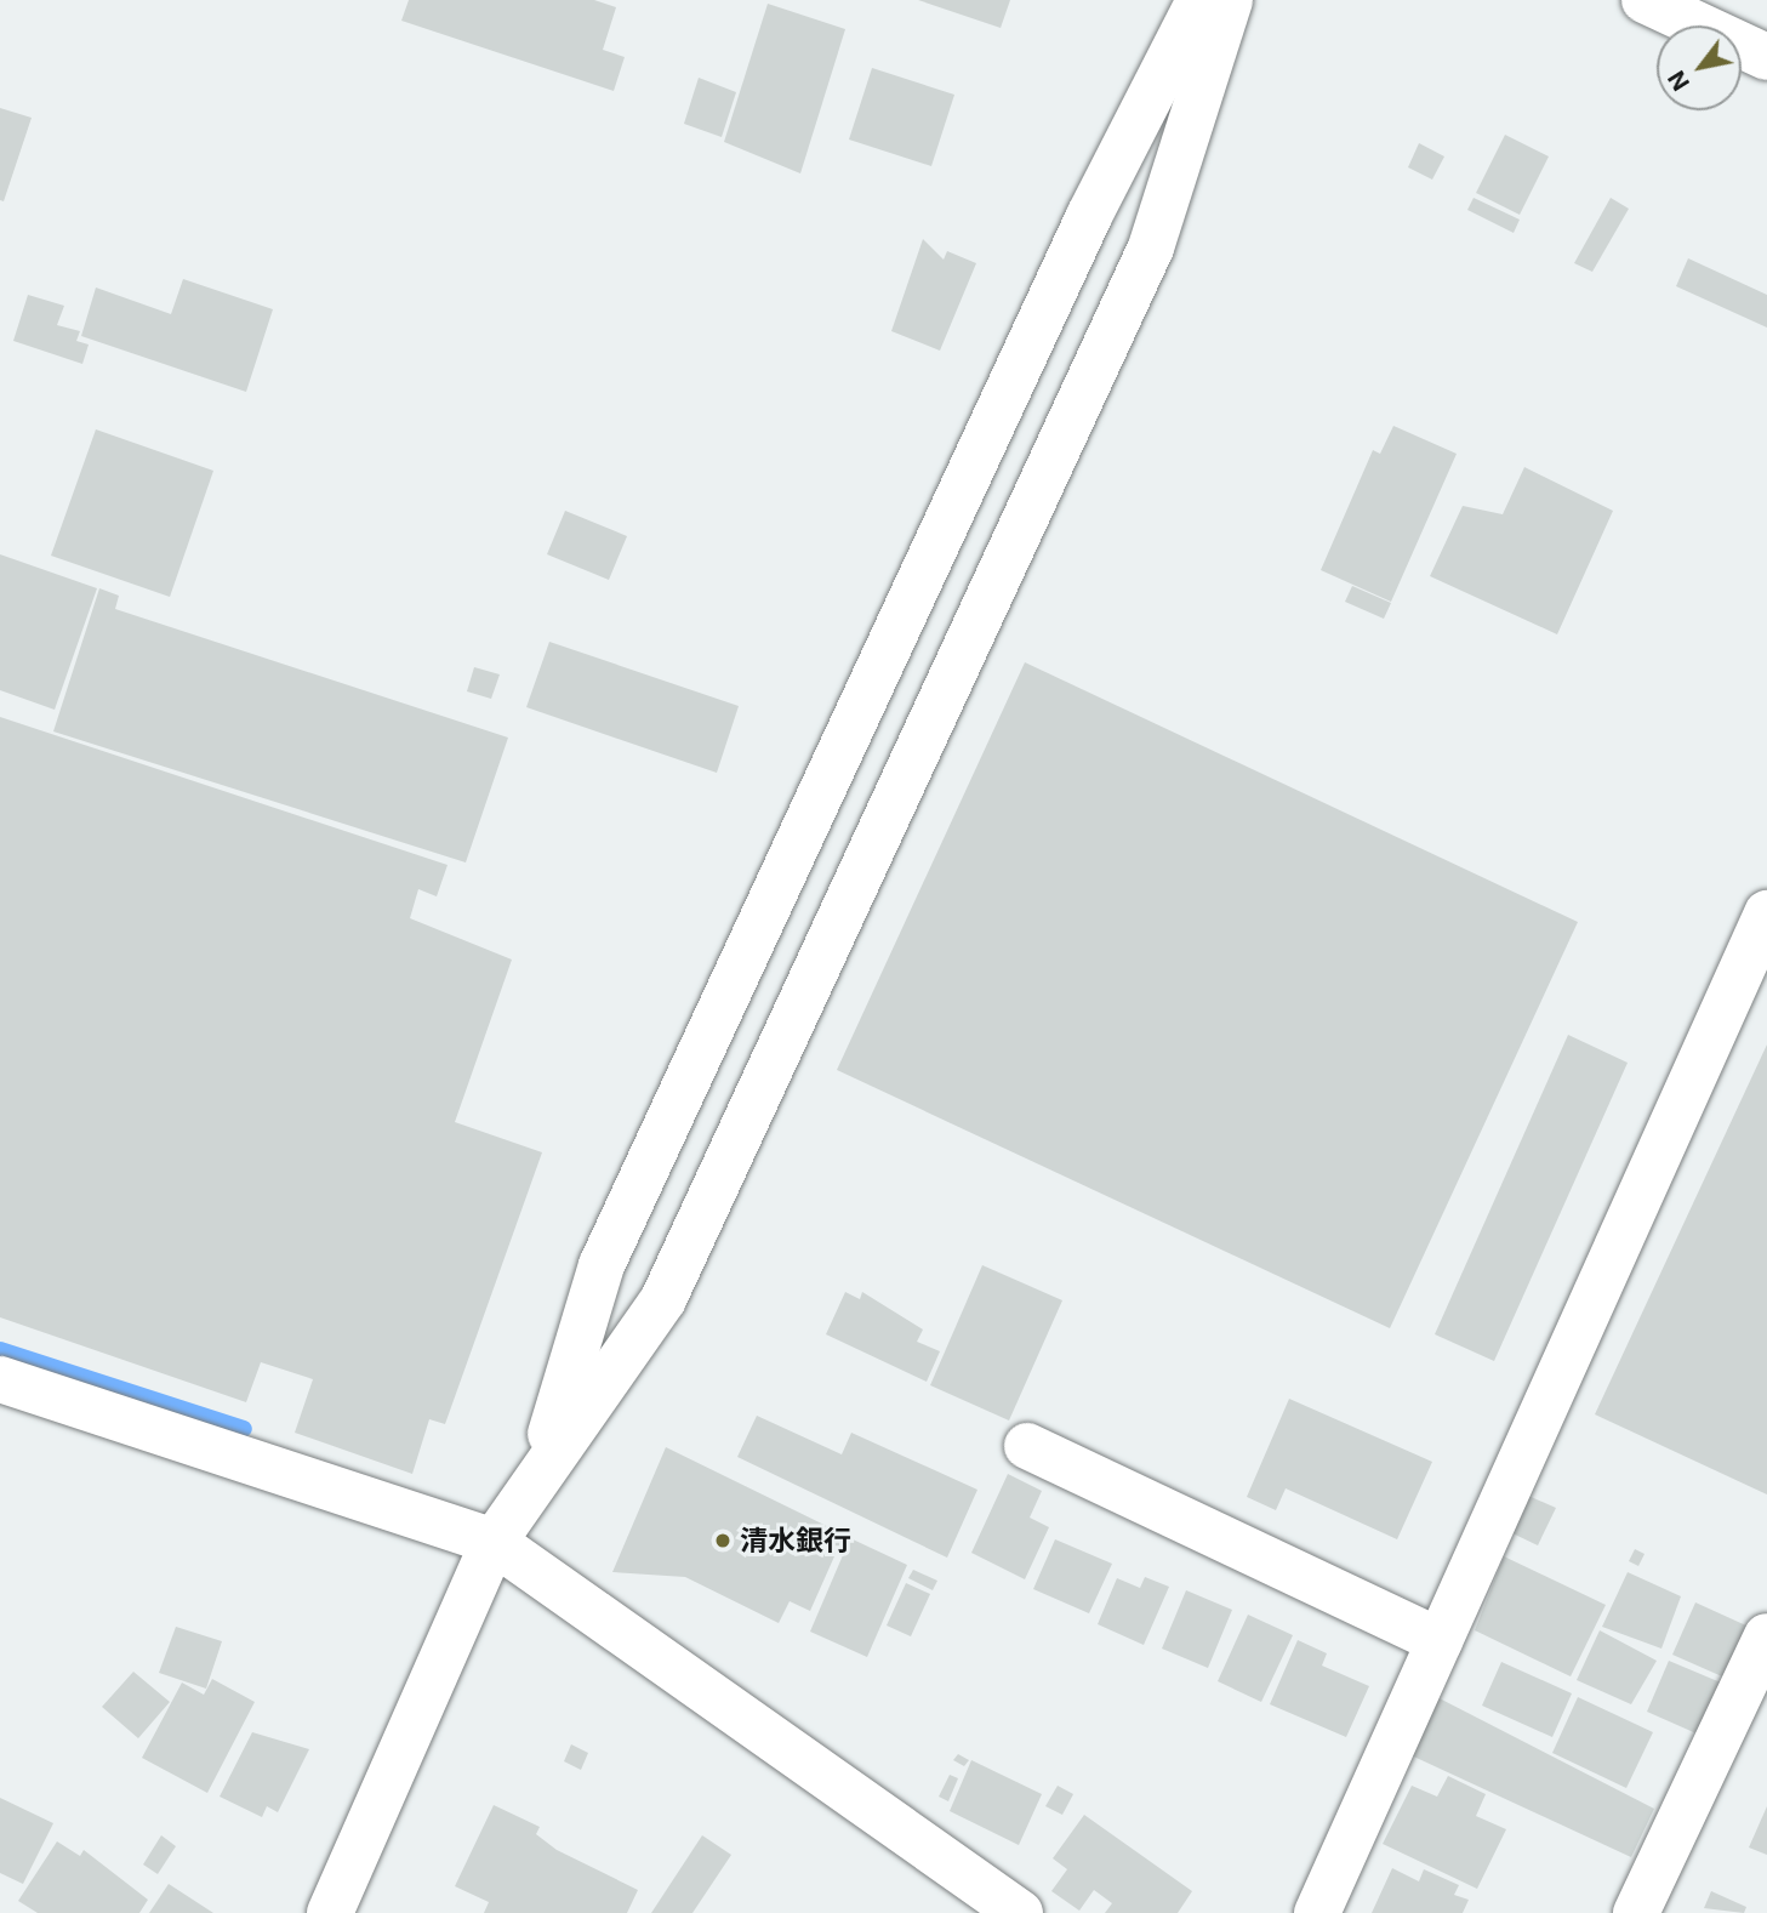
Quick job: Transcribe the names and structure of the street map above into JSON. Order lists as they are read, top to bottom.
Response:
{
  "places": ["清水銀行"],
  "north": "bottom left"
}
